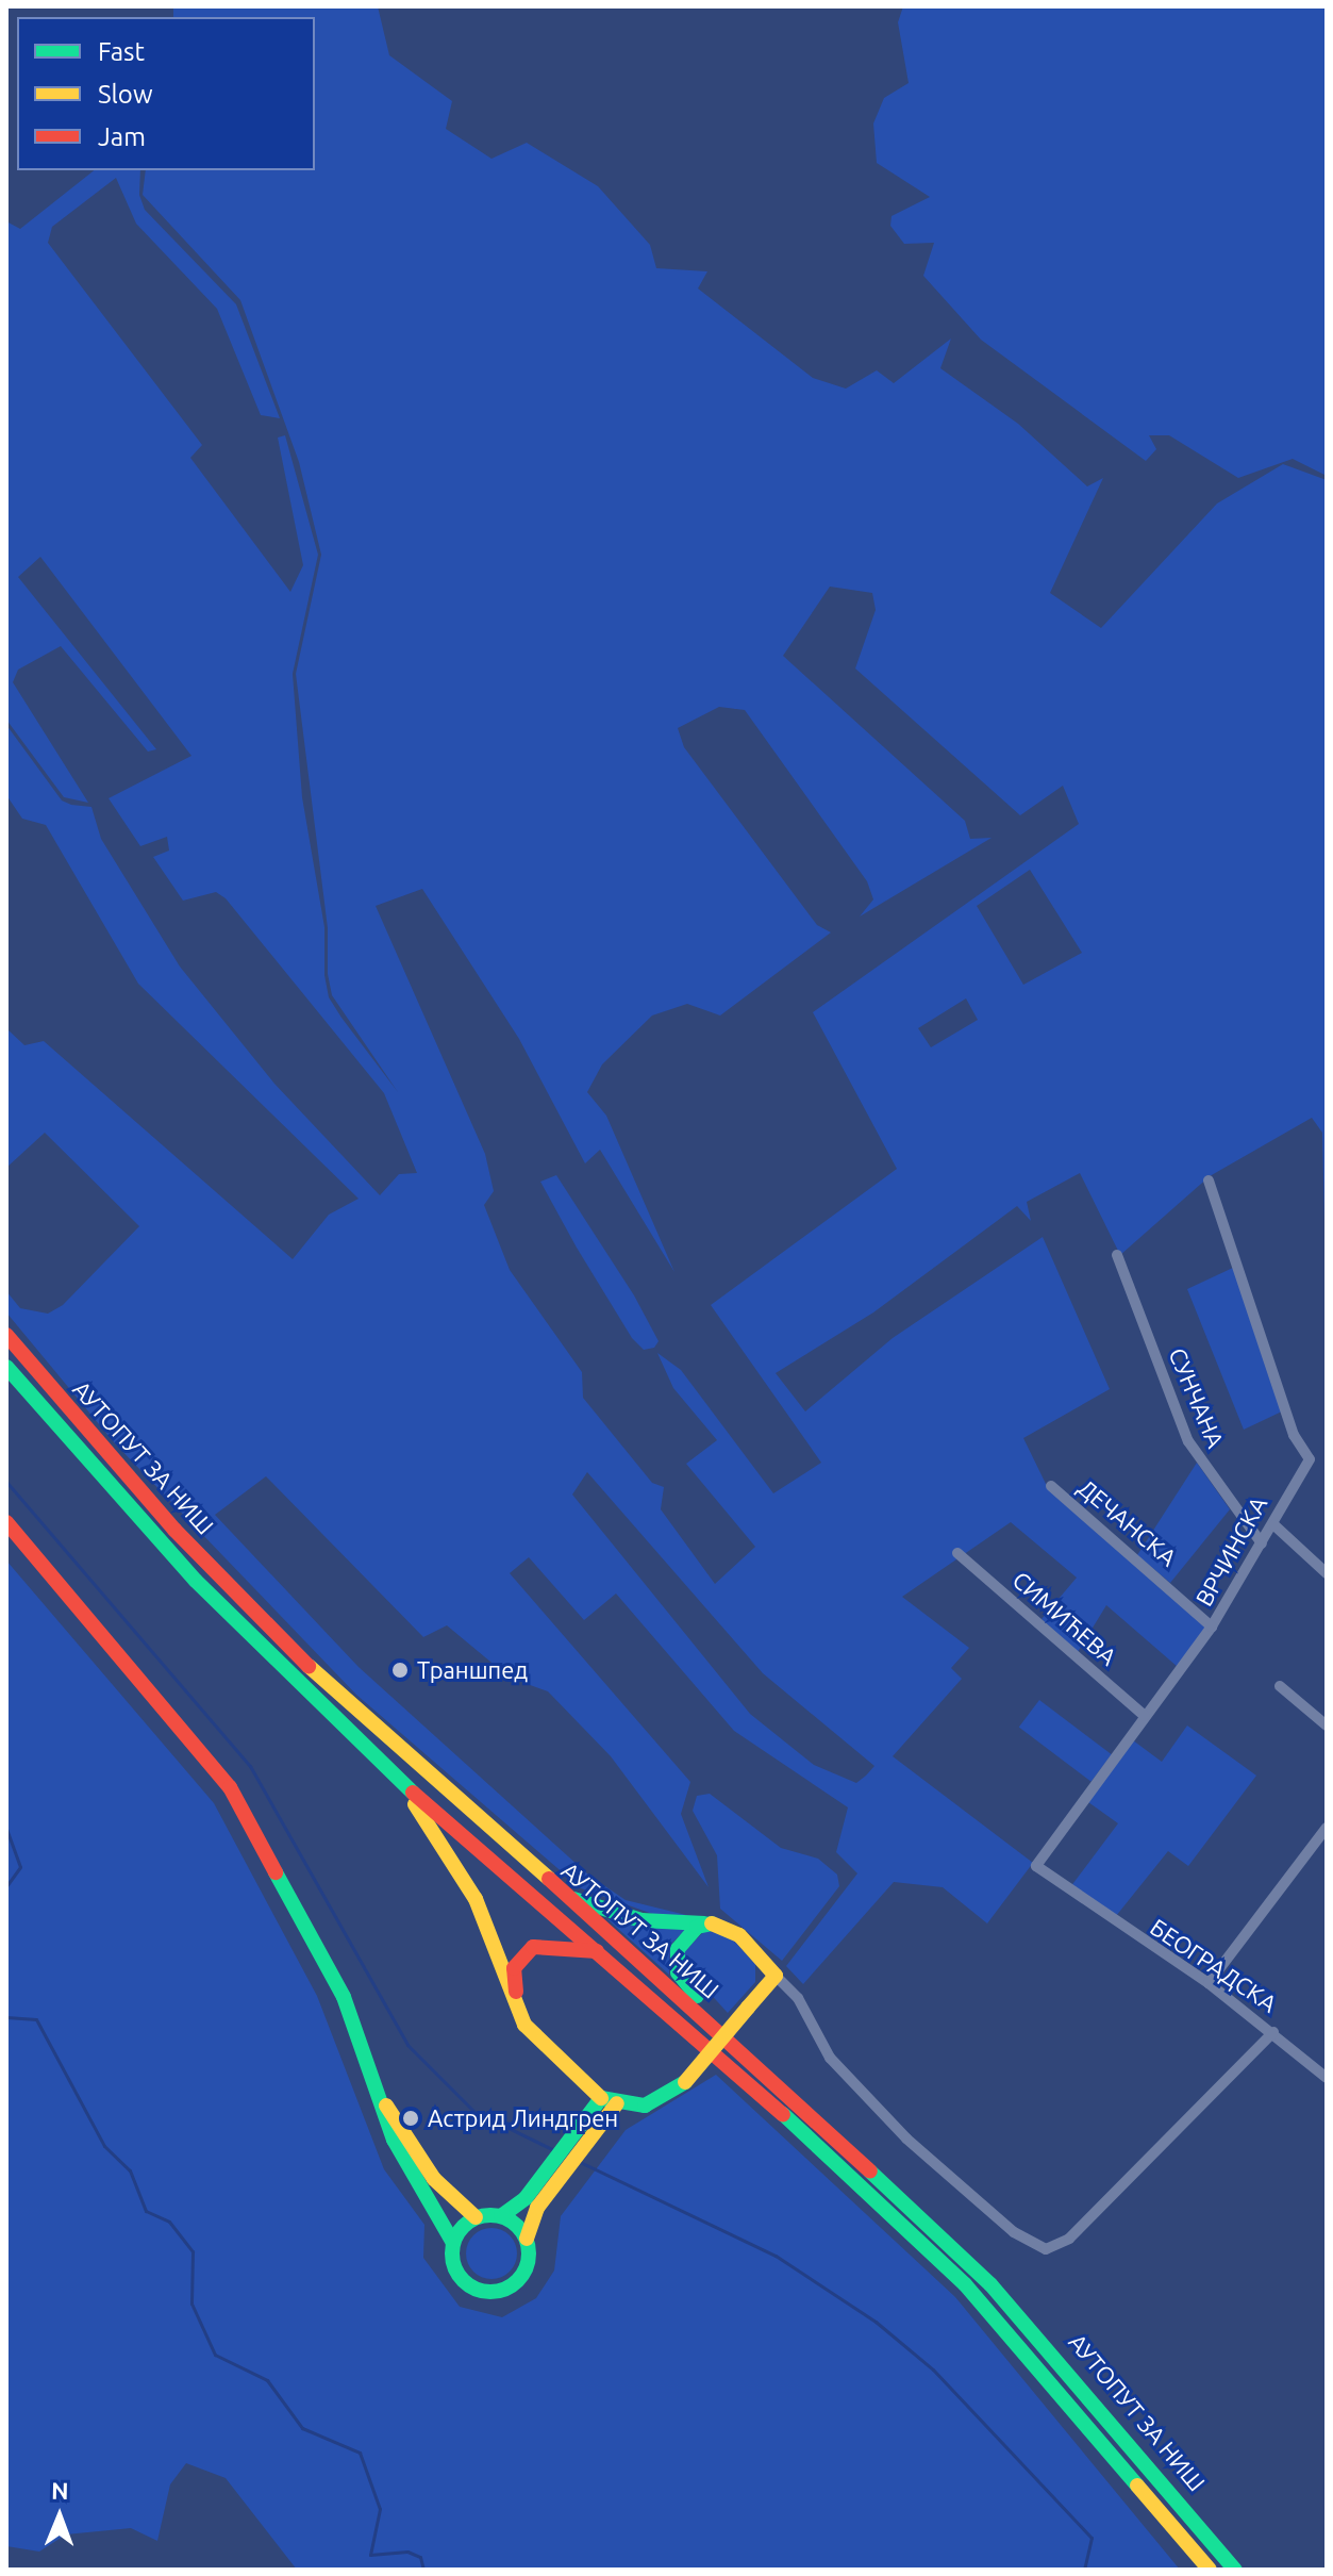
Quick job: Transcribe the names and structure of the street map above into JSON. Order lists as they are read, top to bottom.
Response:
{
  "streets": {
    "main road": ["АУТОПУТ ЗА НИШ"],
    "street": [
      "СУНЧАНА",
      "ДЕЧАНСКА",
      "ВРЧИНСКА",
      "СИМИЋЕВА",
      "БЕОГРАДСКА"
    ]
  },
  "crossings": [
    ["СУНЧАНА", "ВРЧИНСКА"],
    ["ДЕЧАНСКА", "ВРЧИНСКА"],
    ["ВРЧИНСКА", "СИМИЋЕВА"],
    ["ВРЧИНСКА", "БЕОГРАДСКА"]
  ],
  "places": ["Траншпед", "Астрид Линдгрен"],
  "legend": ["Fast", "Slow", "Jam"],
  "north": "top"
}
